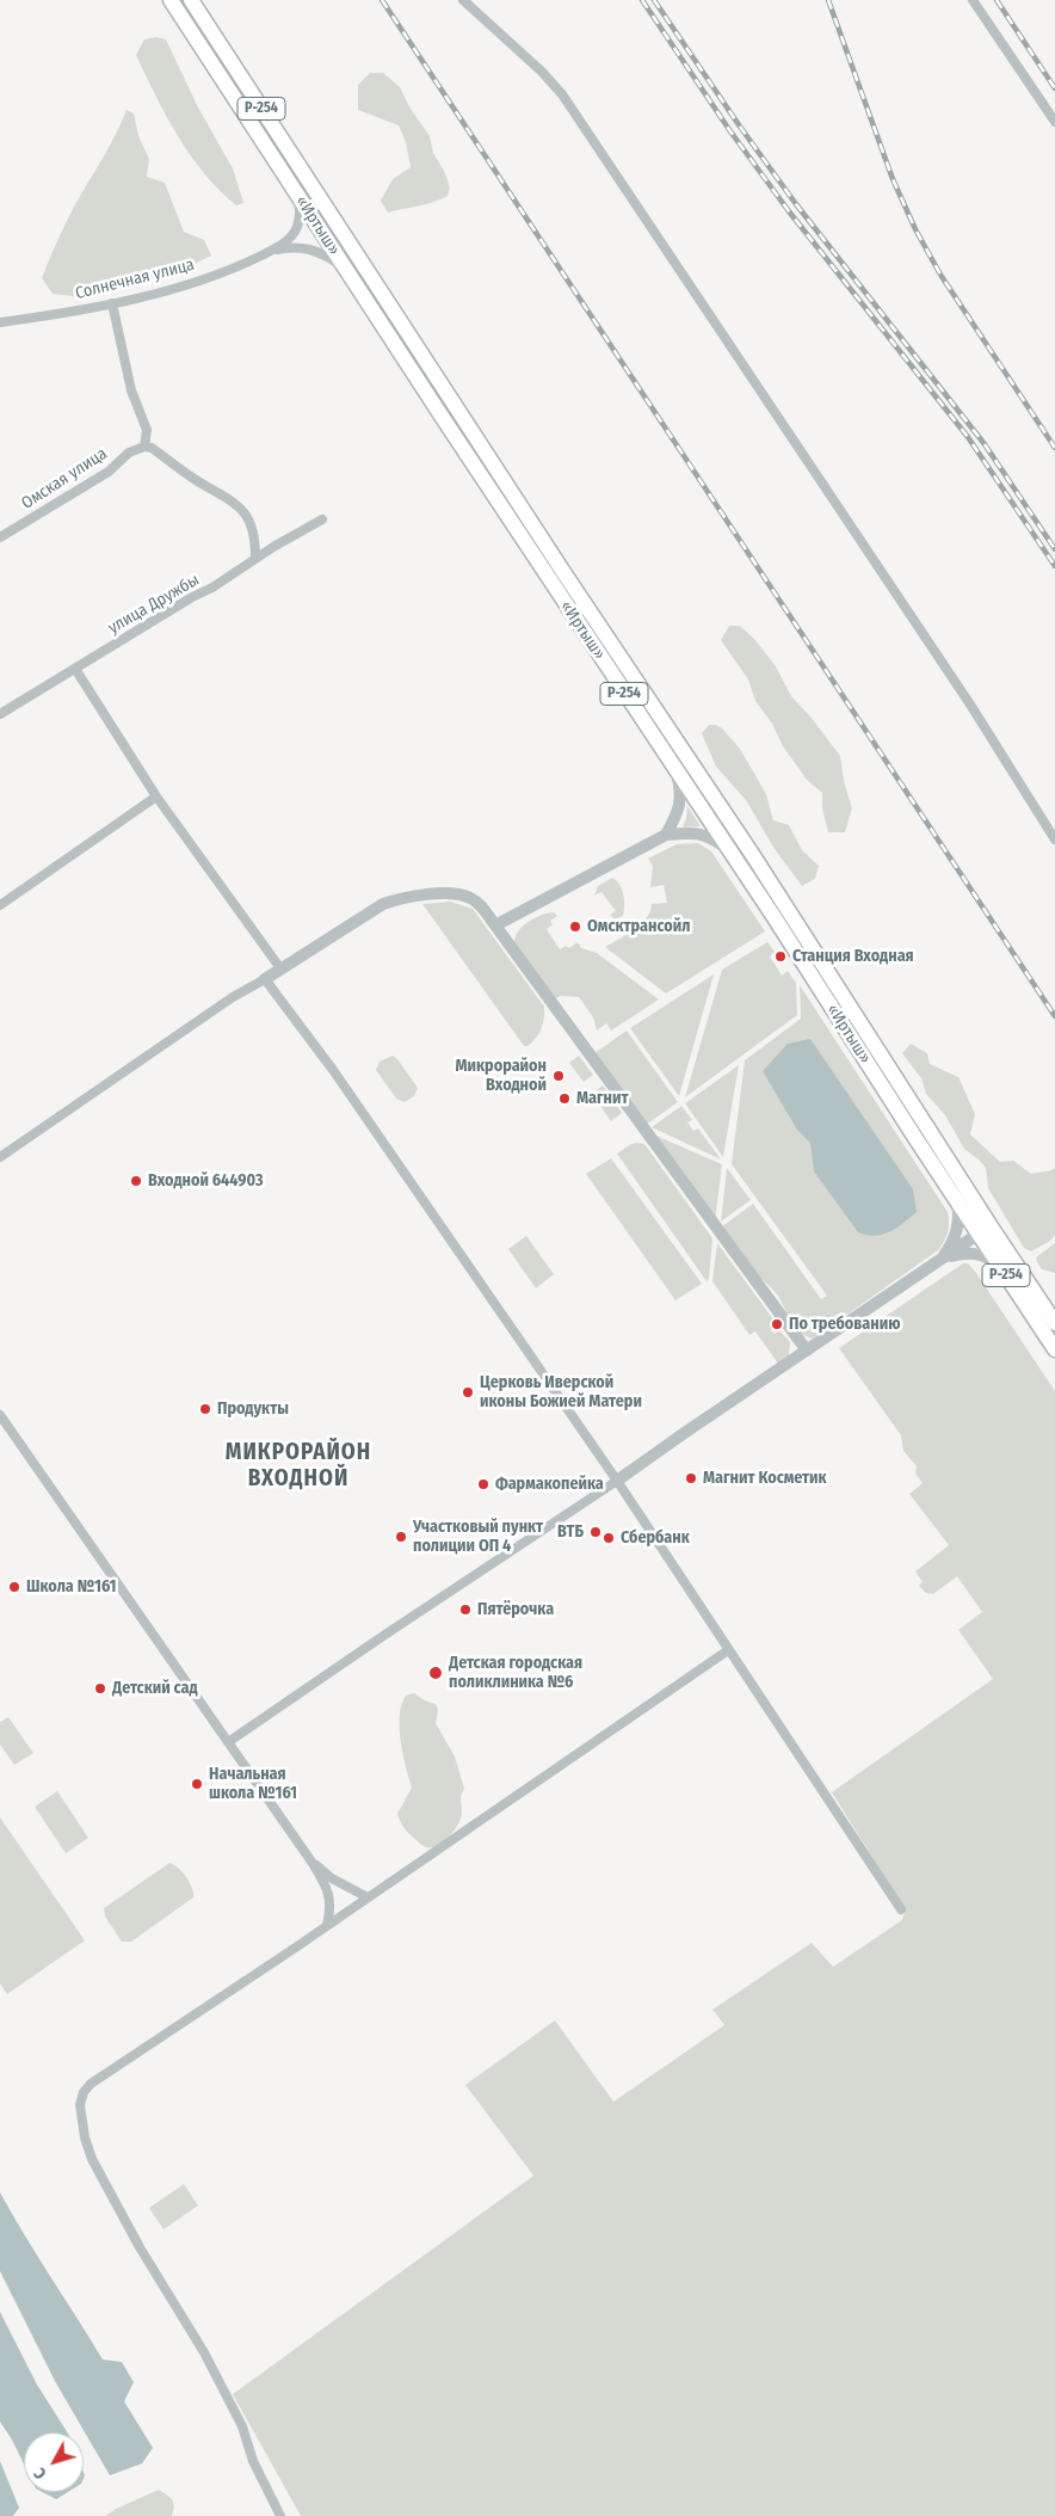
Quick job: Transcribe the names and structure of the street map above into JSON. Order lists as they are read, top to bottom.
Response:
{
  "streets": {
    "main road": ["Р-254", "«Иртыш»"],
    "street": ["Солнечная улица", "Омская улица", "улица Дружбы"]
  },
  "districts": ["МИКРОРАЙОН ВХОДНОЙ"],
  "places": [
    "Омсктрансойл",
    "Станция Входная",
    "Микрорайон Входной",
    "Магнит",
    "Входной 644903",
    "По требованию",
    "Церковь Иверской иконы Божией Матери",
    "Продукты",
    "Магнит Косметик",
    "Фармакопейка",
    "ВТБ",
    "Участковый пункт полиции ОП 4",
    "Сбербанк",
    "Школа №161",
    "Пятёрочка",
    "Детская городская поликлиника №6",
    "Детский сад",
    "Начальная школа №161"
  ],
  "north": "bottom left"
}
